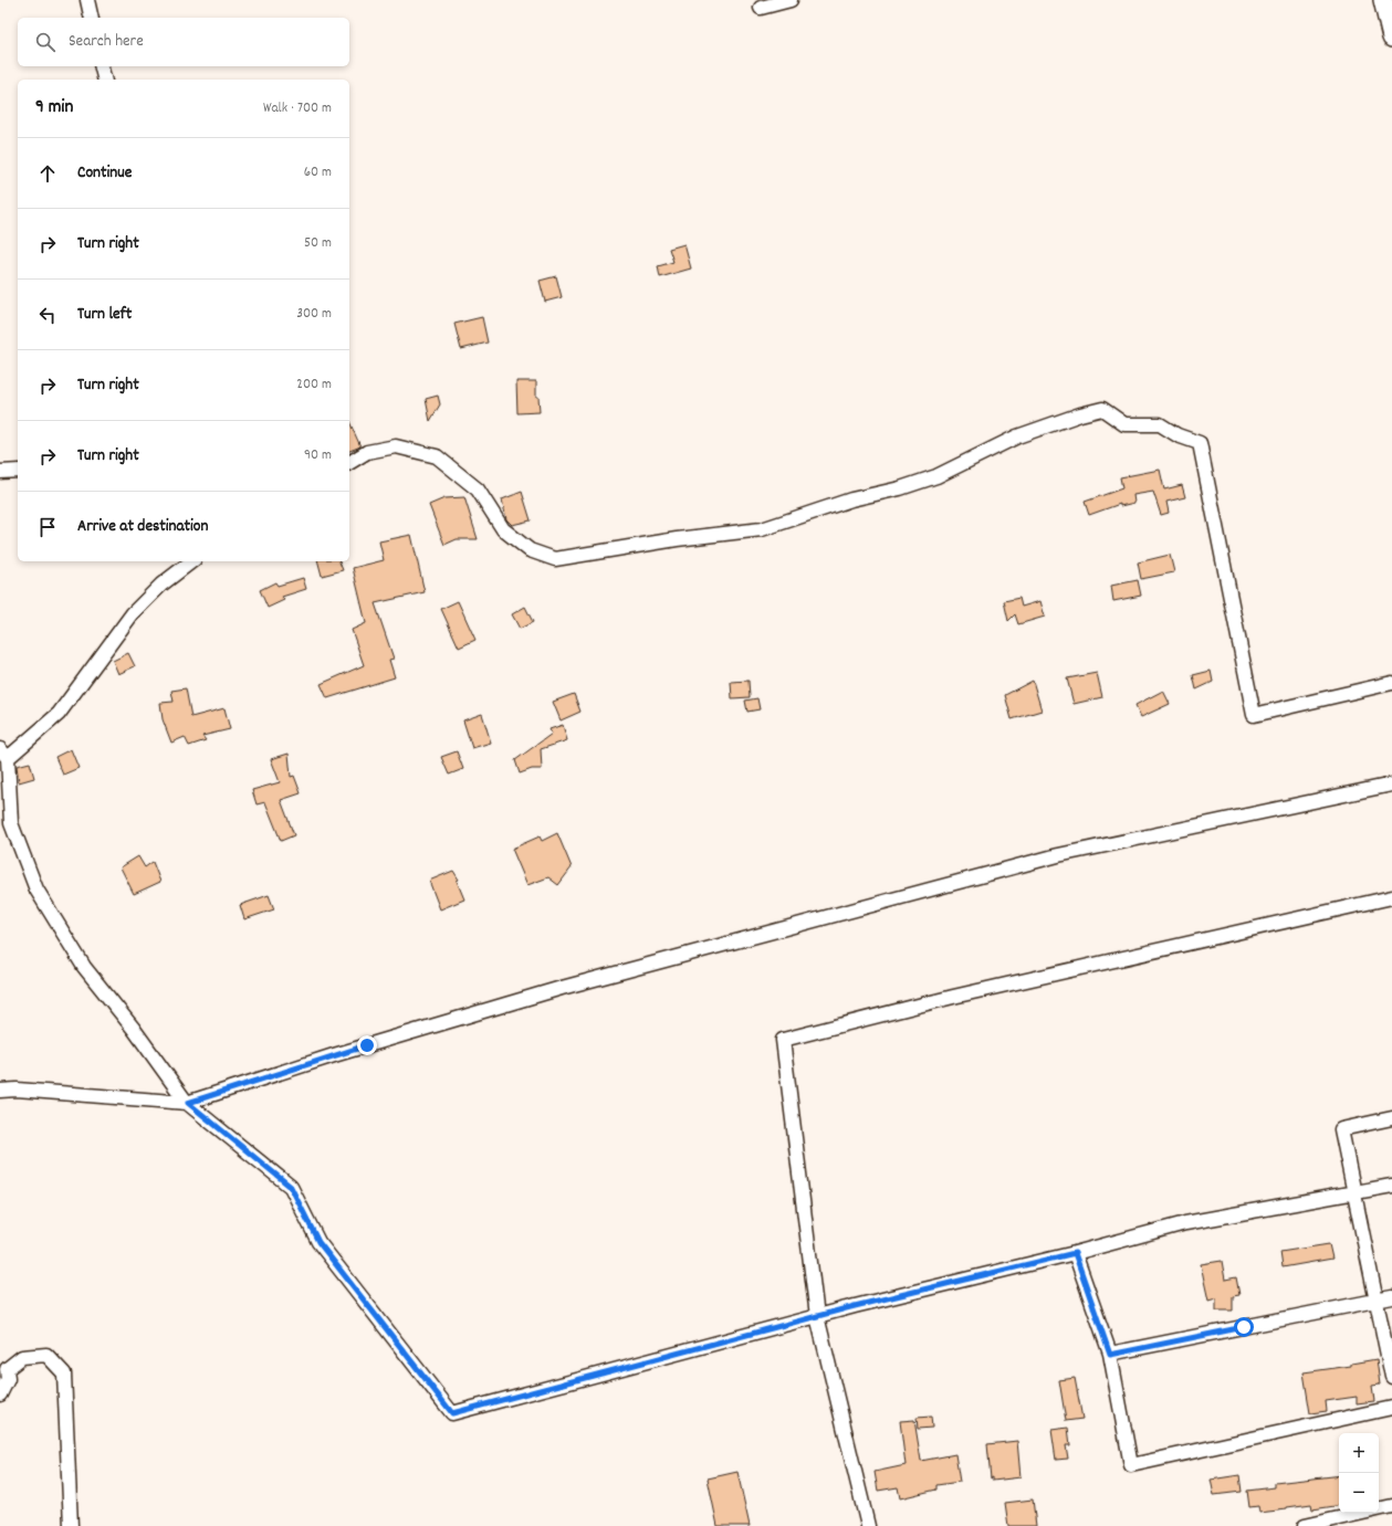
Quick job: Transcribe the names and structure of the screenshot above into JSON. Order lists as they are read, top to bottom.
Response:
{
  "page": {
    "search": "Search here",
    "heading": ["9 min", "Walk · 700 m"],
    "list": [
      ["Continue", "60 m"],
      ["Turn right", "50 m"],
      ["Turn left", "300 m"],
      ["Turn right", "200 m"],
      ["Turn right", "90 m"],
      "Arrive at destination"
    ],
    "map_buttons": ["+", "−"]
  }
}
